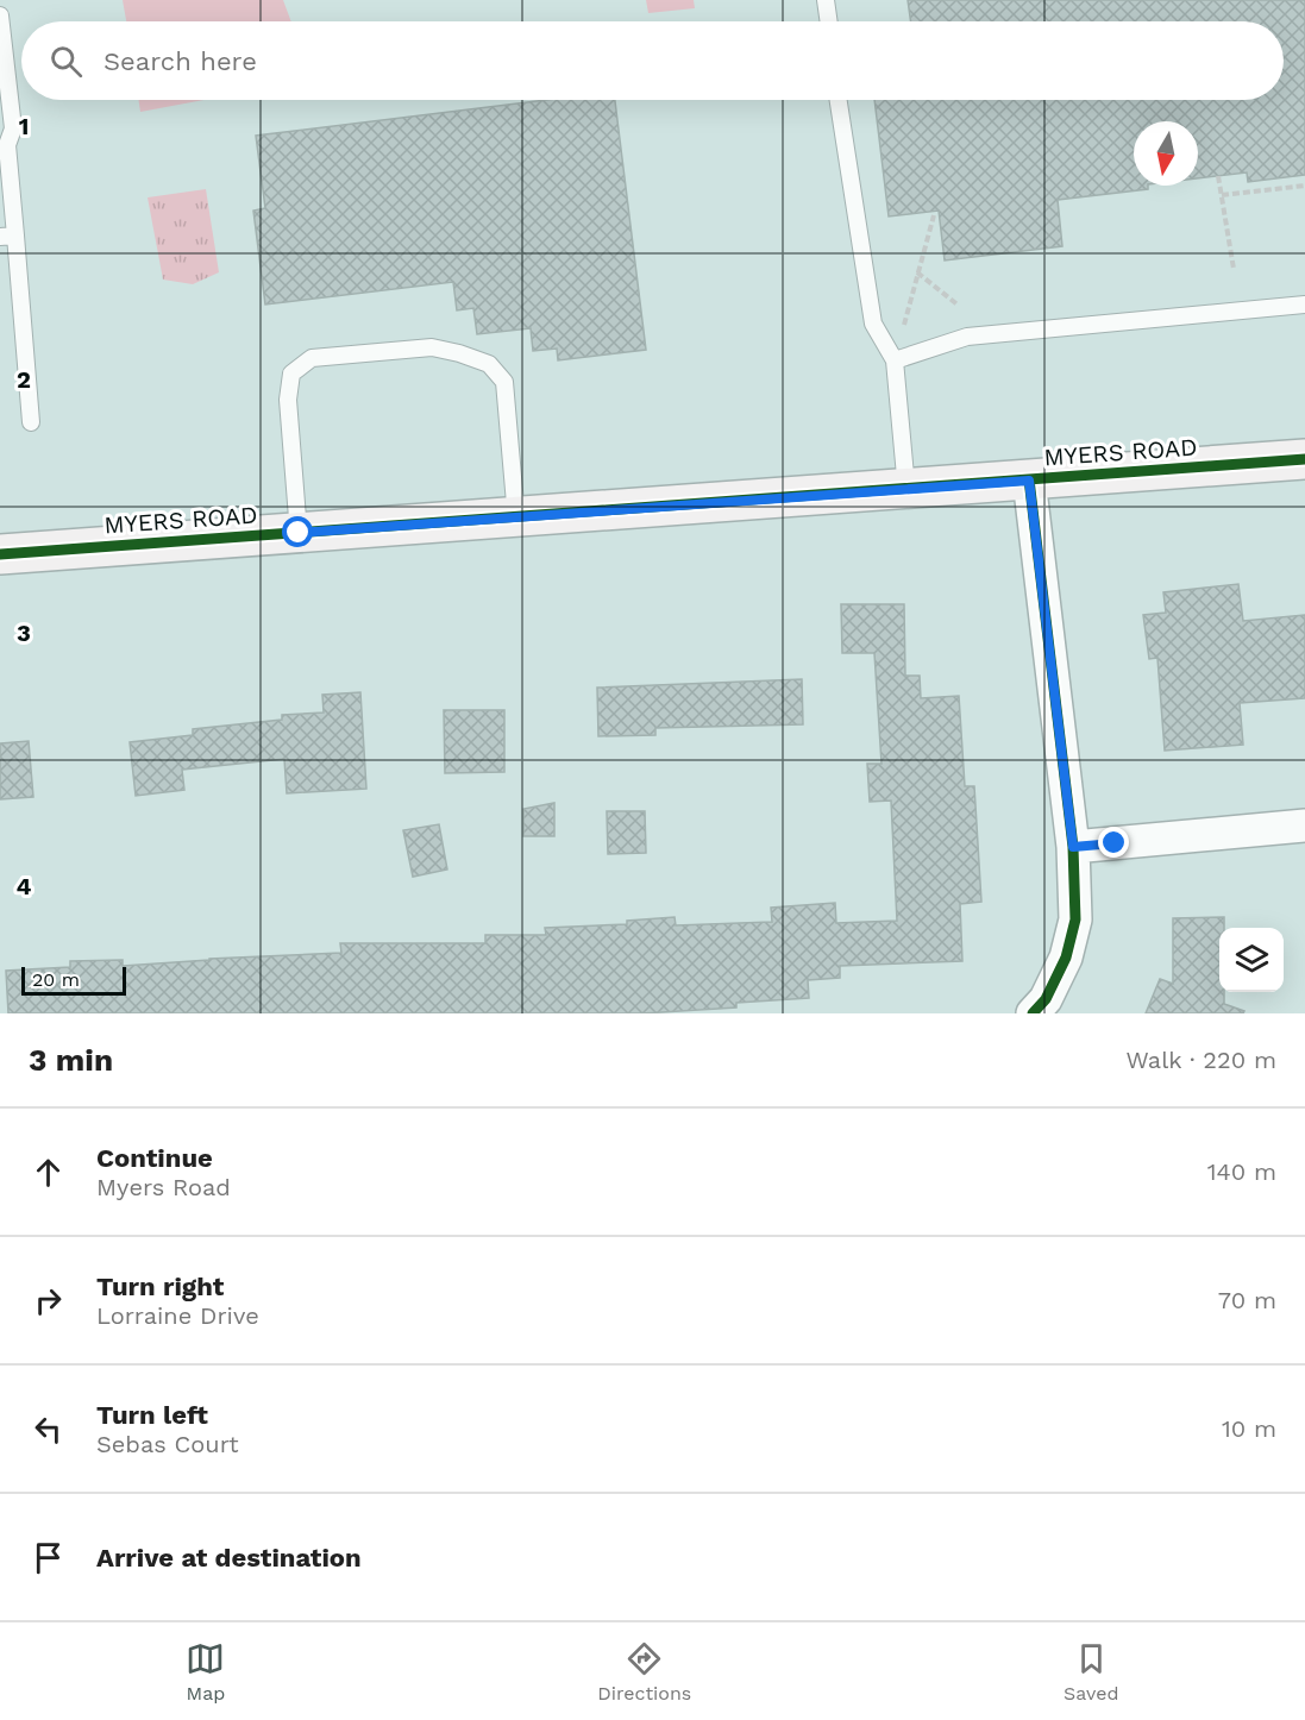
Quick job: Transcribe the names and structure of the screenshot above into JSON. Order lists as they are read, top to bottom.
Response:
{
  "streets": {
    "main road": ["MYERS ROAD"]
  },
  "scale_bar": "20 m",
  "north": "bottom",
  "page": {
    "search": "Search here",
    "scale": "20 m",
    "heading": ["3 min", "Walk · 220 m"],
    "list": [
      ["Continue", "Myers Road", "140 m"],
      ["Turn right", "Lorraine Drive", "70 m"],
      ["Turn left", "Sebas Court", "10 m"],
      "Arrive at destination"
    ],
    "nav": ["Map", "Directions", "Saved"]
  },
  "grid": {
    "rows": [
      "1",
      "2",
      "3",
      "4"
    ]
  }
}
